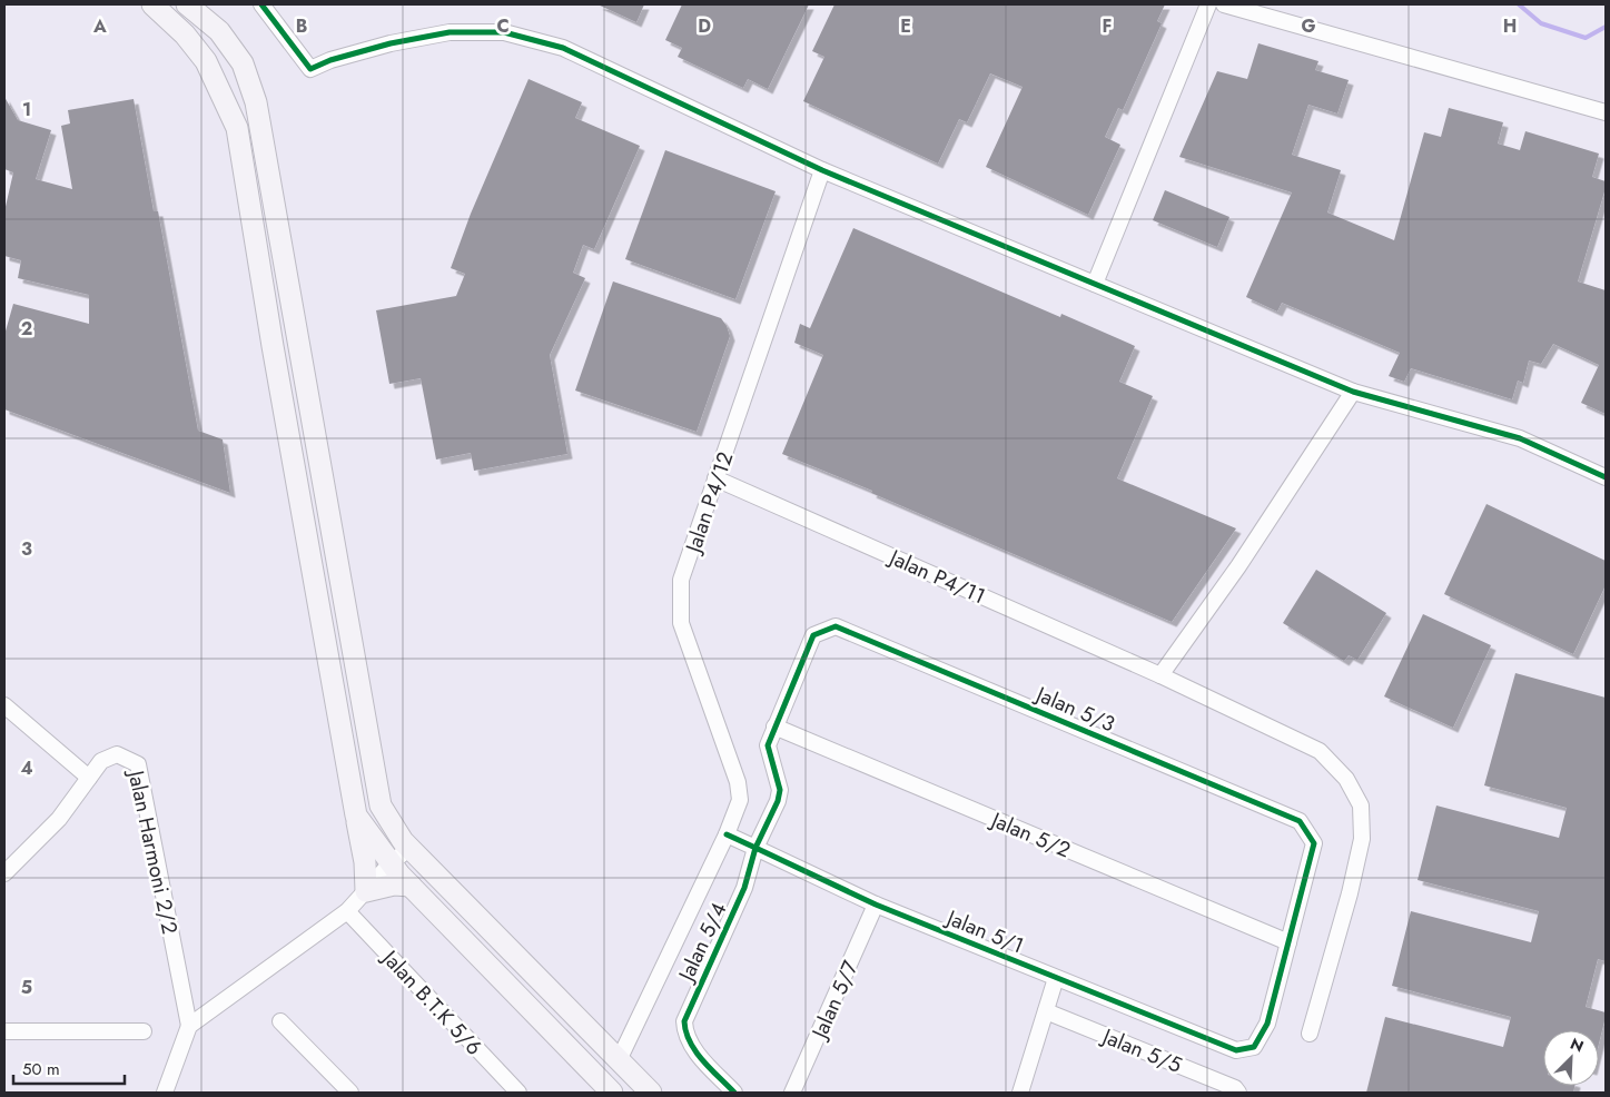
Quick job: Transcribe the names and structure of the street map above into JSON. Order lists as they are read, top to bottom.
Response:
{
  "streets": {
    "street": [
      "Jalan P4/12",
      "Jalan P4/11",
      "Jalan 5/3",
      "Jalan 5/2",
      "Jalan Harmoni 2/2",
      "Jalan 5/1",
      "Jalan 5/4",
      "Jalan 5/7",
      "Jalan B.T.K 5/6",
      "Jalan 5/5"
    ]
  },
  "crossings": [
    ["Jalan P4/12", "Jalan P4/11"],
    ["Jalan P4/12", "Jalan 5/1"],
    ["Jalan 5/3", "Jalan 5/2"],
    ["Jalan 5/3", "Jalan 5/1"],
    ["Jalan 5/3", "Jalan 5/4"],
    ["Jalan 5/1", "Jalan 5/4"],
    ["Jalan 5/1", "Jalan 5/7"]
  ],
  "scale_bar": "50 m",
  "north": "top right",
  "grid": {
    "columns": [
      "A",
      "B",
      "C",
      "D",
      "E",
      "F",
      "G",
      "H"
    ],
    "rows": [
      "1",
      "2",
      "3",
      "4",
      "5"
    ]
  }
}
